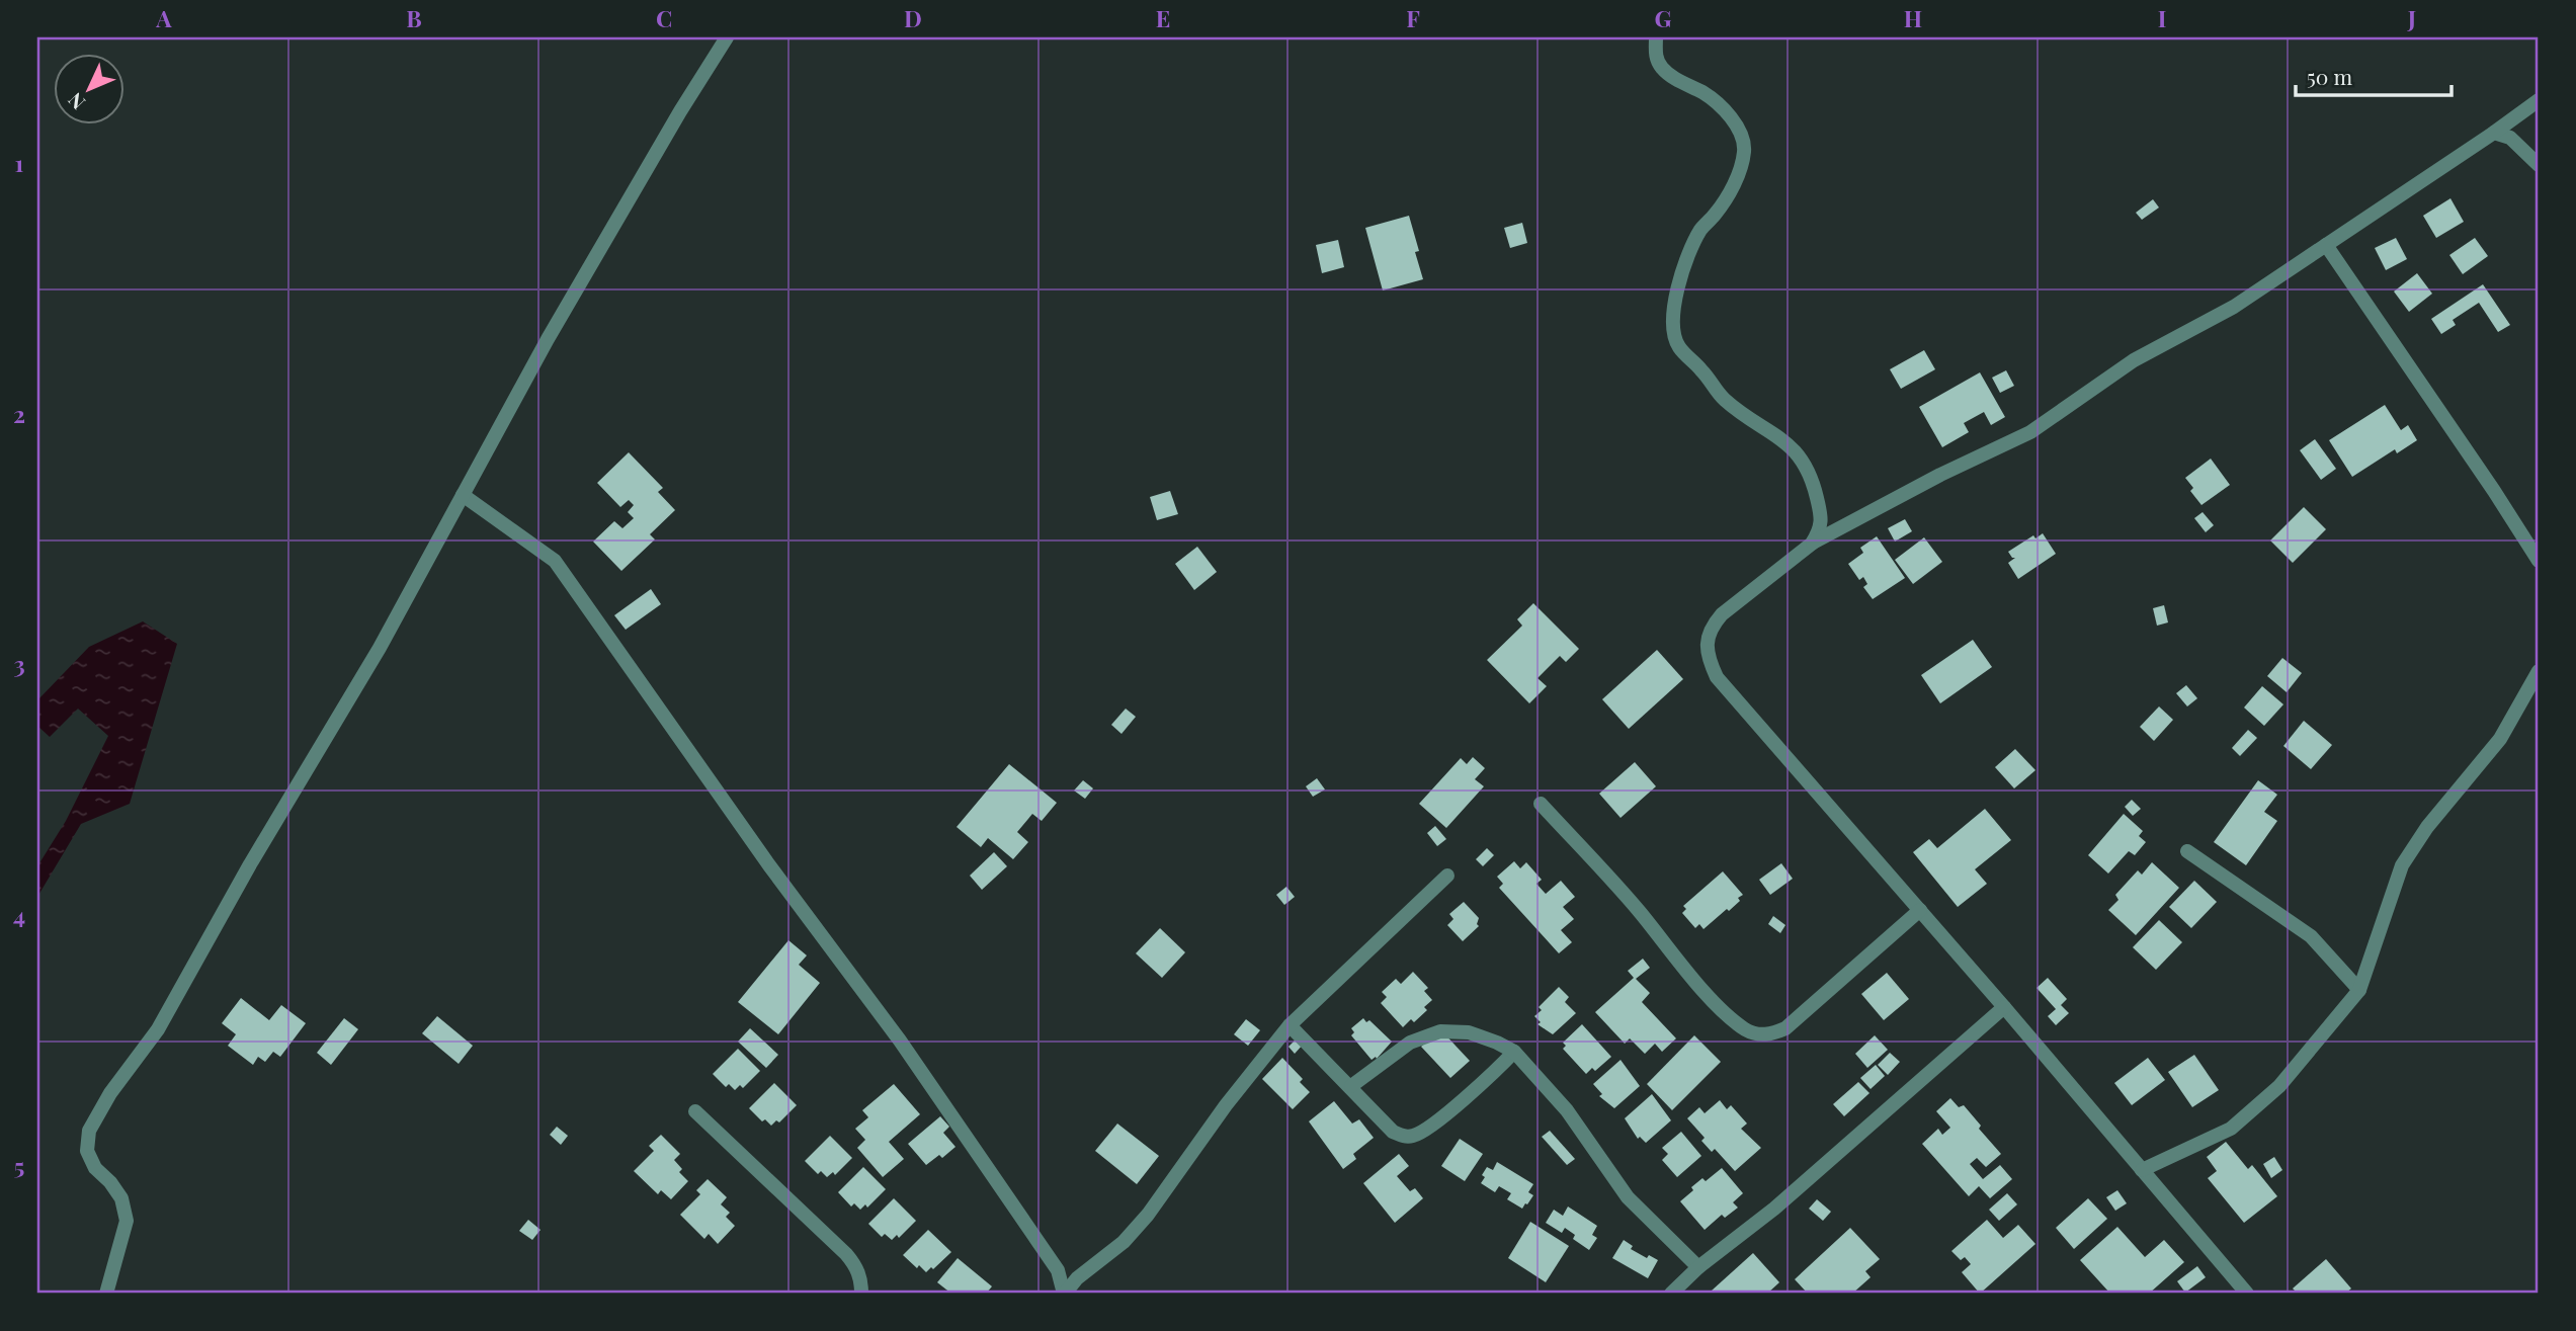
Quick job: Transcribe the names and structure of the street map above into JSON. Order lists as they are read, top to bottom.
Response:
{
  "scale_bar": "50 m",
  "north": "bottom left",
  "grid": {
    "columns": [
      "A",
      "B",
      "C",
      "D",
      "E",
      "F",
      "G",
      "H",
      "I",
      "J"
    ],
    "rows": [
      "1",
      "2",
      "3",
      "4",
      "5"
    ]
  }
}
